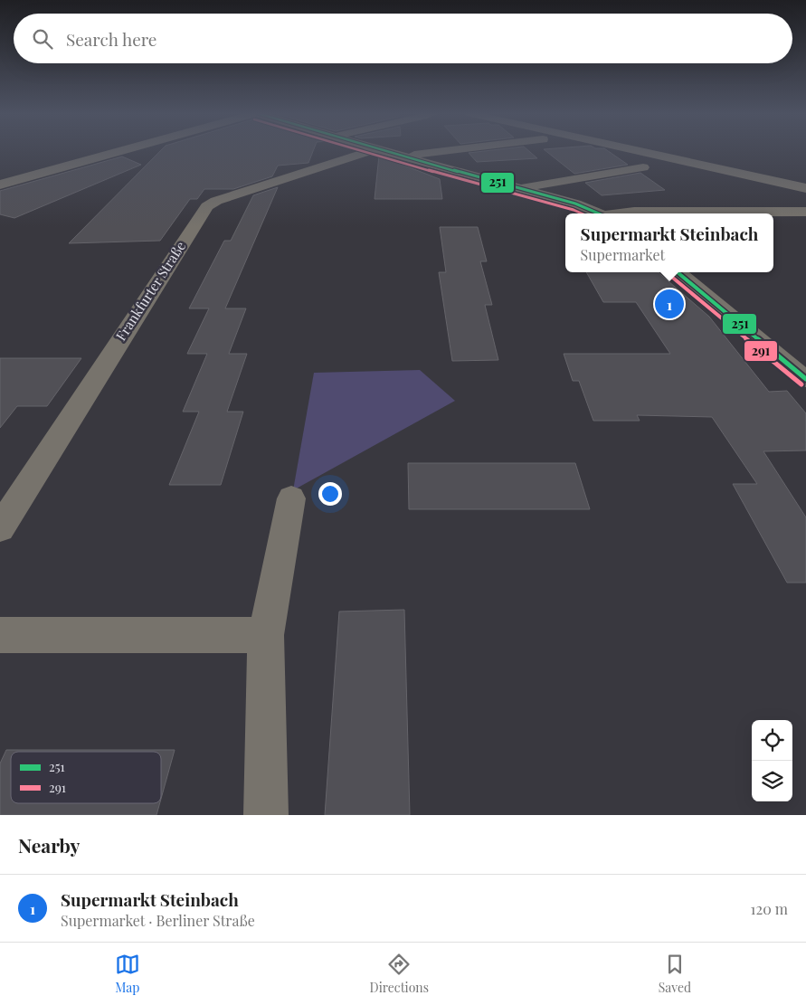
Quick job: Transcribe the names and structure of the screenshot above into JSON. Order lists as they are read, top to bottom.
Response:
{
  "streets": {
    "street": ["Frankfurter Straße"]
  },
  "lines": ["transit line 251", "transit line 291"],
  "legend": ["251", "291"],
  "page": {
    "search": "Search here",
    "popup": ["Supermarkt Steinbach", "Supermarket"],
    "pins": "1",
    "heading": "Nearby",
    "list": [
      {
        "mark": "1",
        "name": "Supermarkt Steinbach",
        "note": "Supermarket · Berliner Straße",
        "value": "120 m"
      }
    ],
    "nav": ["Map", "Directions", "Saved"]
  }
}
